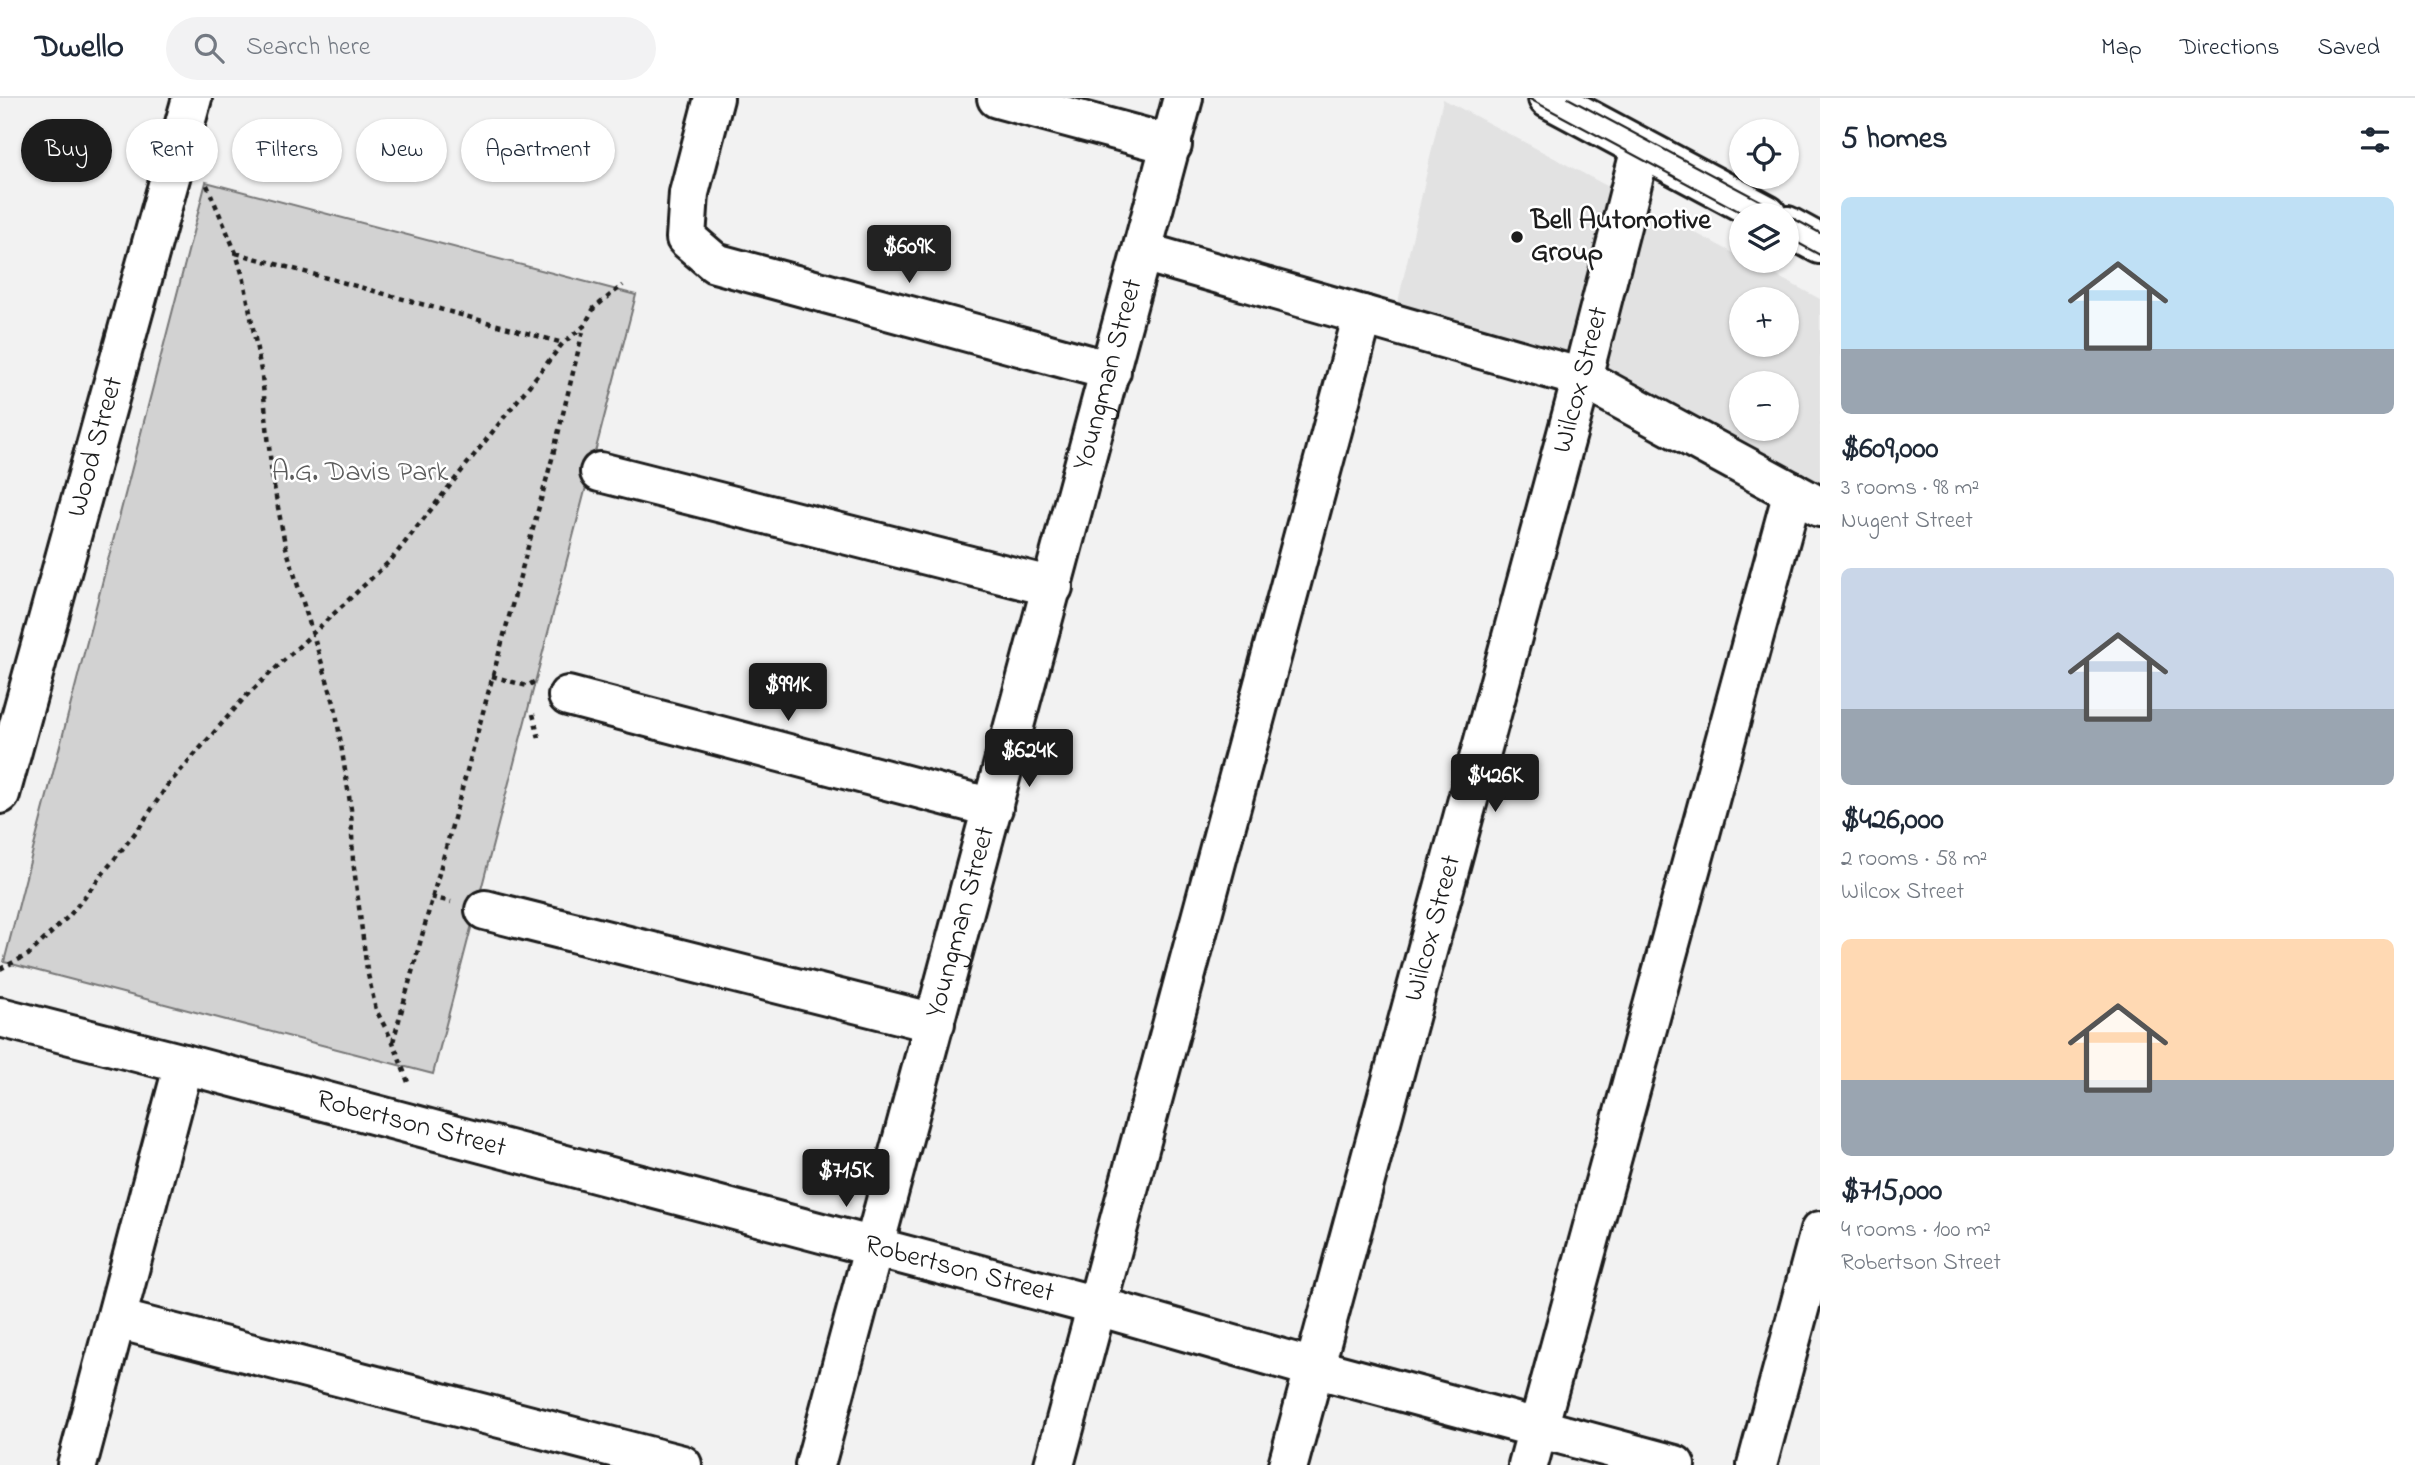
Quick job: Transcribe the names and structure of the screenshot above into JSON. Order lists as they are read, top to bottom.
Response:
{
  "streets": {
    "street": [
      "Youngman Street",
      "Wilcox Street",
      "Wood Street",
      "Robertson Street"
    ]
  },
  "crossings": [
    ["Youngman Street", "Robertson Street"],
    ["Wilcox Street", "Robertson Street"]
  ],
  "parks": ["A.G. Davis Park"],
  "places": ["Bell Automotive Group"],
  "page": {
    "header": "Dwello",
    "search": "Search here",
    "nav": ["Map", "Directions", "Saved"],
    "heading": "5 homes",
    "map_buttons": ["+", "−"],
    "chip": [
      "Buy",
      "Rent",
      "Filters",
      "New",
      "Apartment"
    ],
    "list": [
      {
        "name": "$609,000",
        "note": "3 rooms · 98 m² · Nugent Street"
      },
      {
        "name": "$426,000",
        "note": "2 rooms · 58 m² · Wilcox Street"
      },
      {
        "name": "$715,000",
        "note": "4 rooms · 100 m² · Robertson Street"
      }
    ],
    "price": [
      "$609K",
      "$991K",
      "$624K",
      "$426K",
      "$715K"
    ]
  }
}
